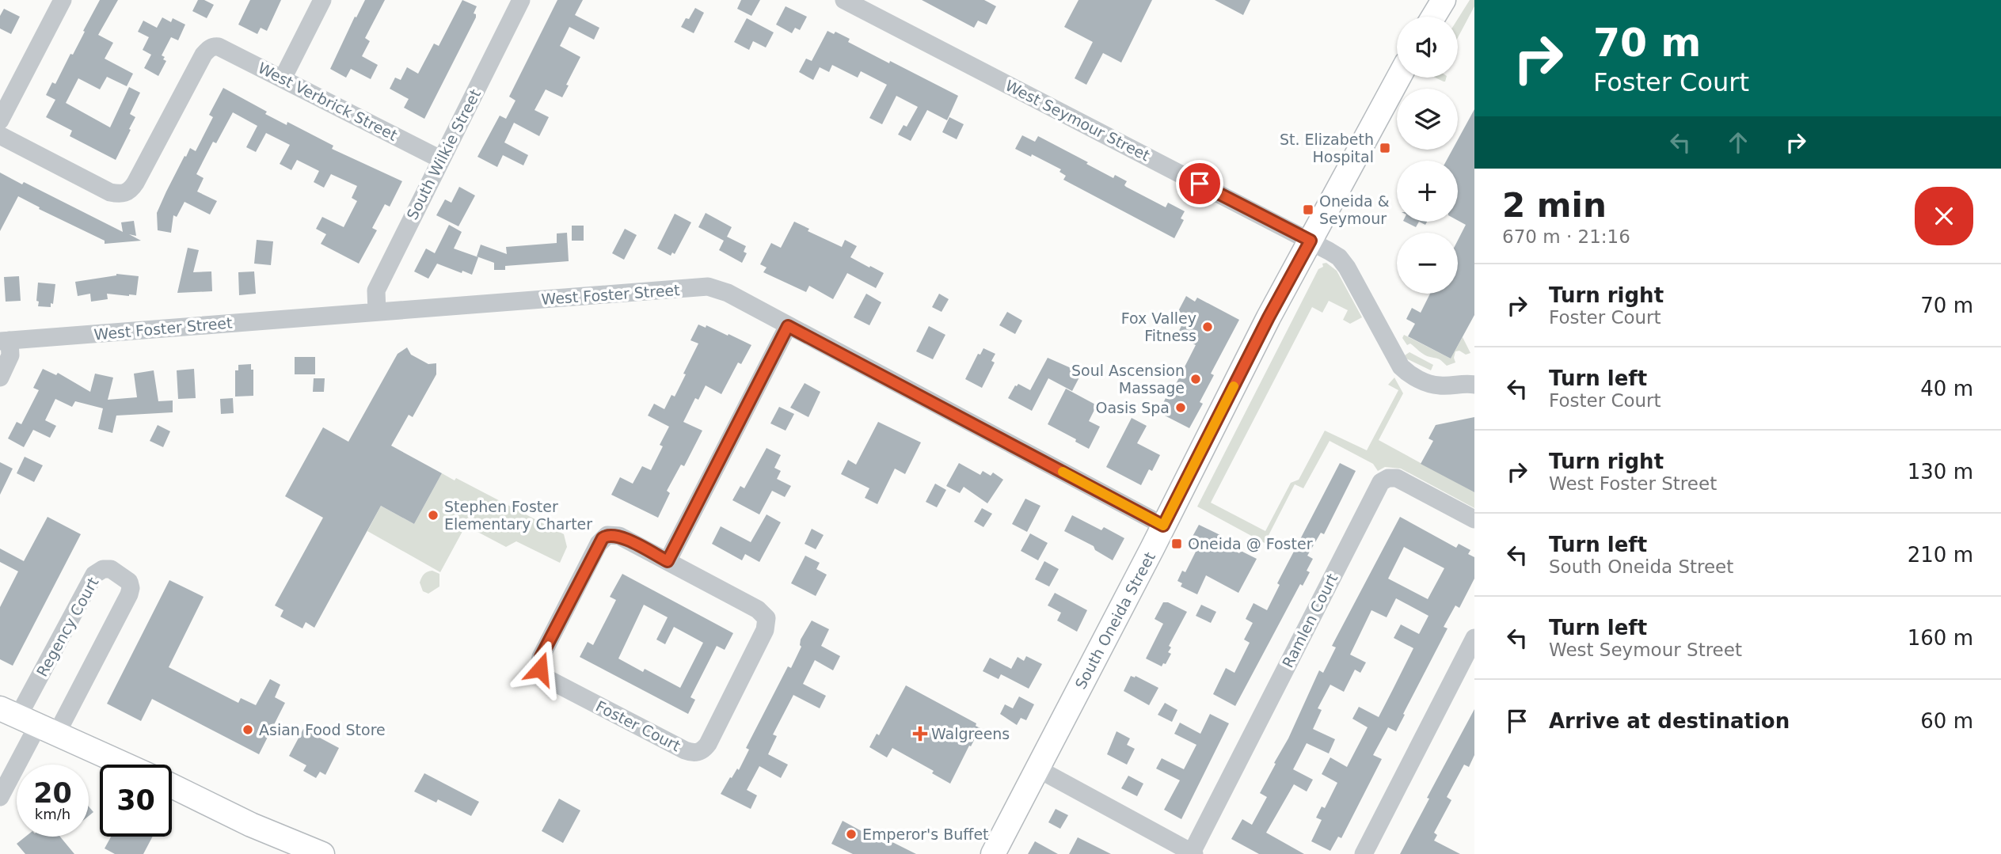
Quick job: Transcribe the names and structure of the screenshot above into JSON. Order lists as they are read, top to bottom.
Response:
{
  "streets": {
    "main road": ["South Oneida Street"],
    "street": [
      "West Verbrick Street",
      "West Seymour Street",
      "South Wilkie Street",
      "West Foster Street",
      "Ramlen Court",
      "Regency Court",
      "Foster Court"
    ]
  },
  "crossings": [
    ["West Verbrick Street", "South Wilkie Street"],
    ["West Seymour Street", "South Oneida Street"],
    ["South Wilkie Street", "West Foster Street"],
    ["West Foster Street", "South Oneida Street"],
    ["South Oneida Street", "Ramlen Court"]
  ],
  "places": {
    "transit": ["St. Elizabeth Hospital", "Oneida & Seymour", "Oneida @ Foster"],
    "other": [
      "Fox Valley Fitness",
      "Soul Ascension Massage",
      "Oasis Spa",
      "Stephen Foster Elementary Charter",
      "Asian Food Store",
      "Emperor's Buffet"
    ],
    "health": ["Walgreens"]
  },
  "page": {
    "turn": ["70 m", "Foster Court"],
    "map_buttons": ["+", "−"],
    "heading": ["2 min", "670 m · 21:16"],
    "list": [
      {
        "name": "Turn right",
        "note": "Foster Court",
        "value": "70 m"
      },
      {
        "name": "Turn left",
        "note": "Foster Court",
        "value": "40 m"
      },
      {
        "name": "Turn right",
        "note": "West Foster Street",
        "value": "130 m"
      },
      {
        "name": "Turn left",
        "note": "South Oneida Street",
        "value": "210 m"
      },
      {
        "name": "Turn left",
        "note": "West Seymour Street",
        "value": "160 m"
      },
      {
        "name": "Arrive at destination",
        "value": "60 m"
      }
    ],
    "speed": "20 km/h",
    "limit": "30"
  }
}
